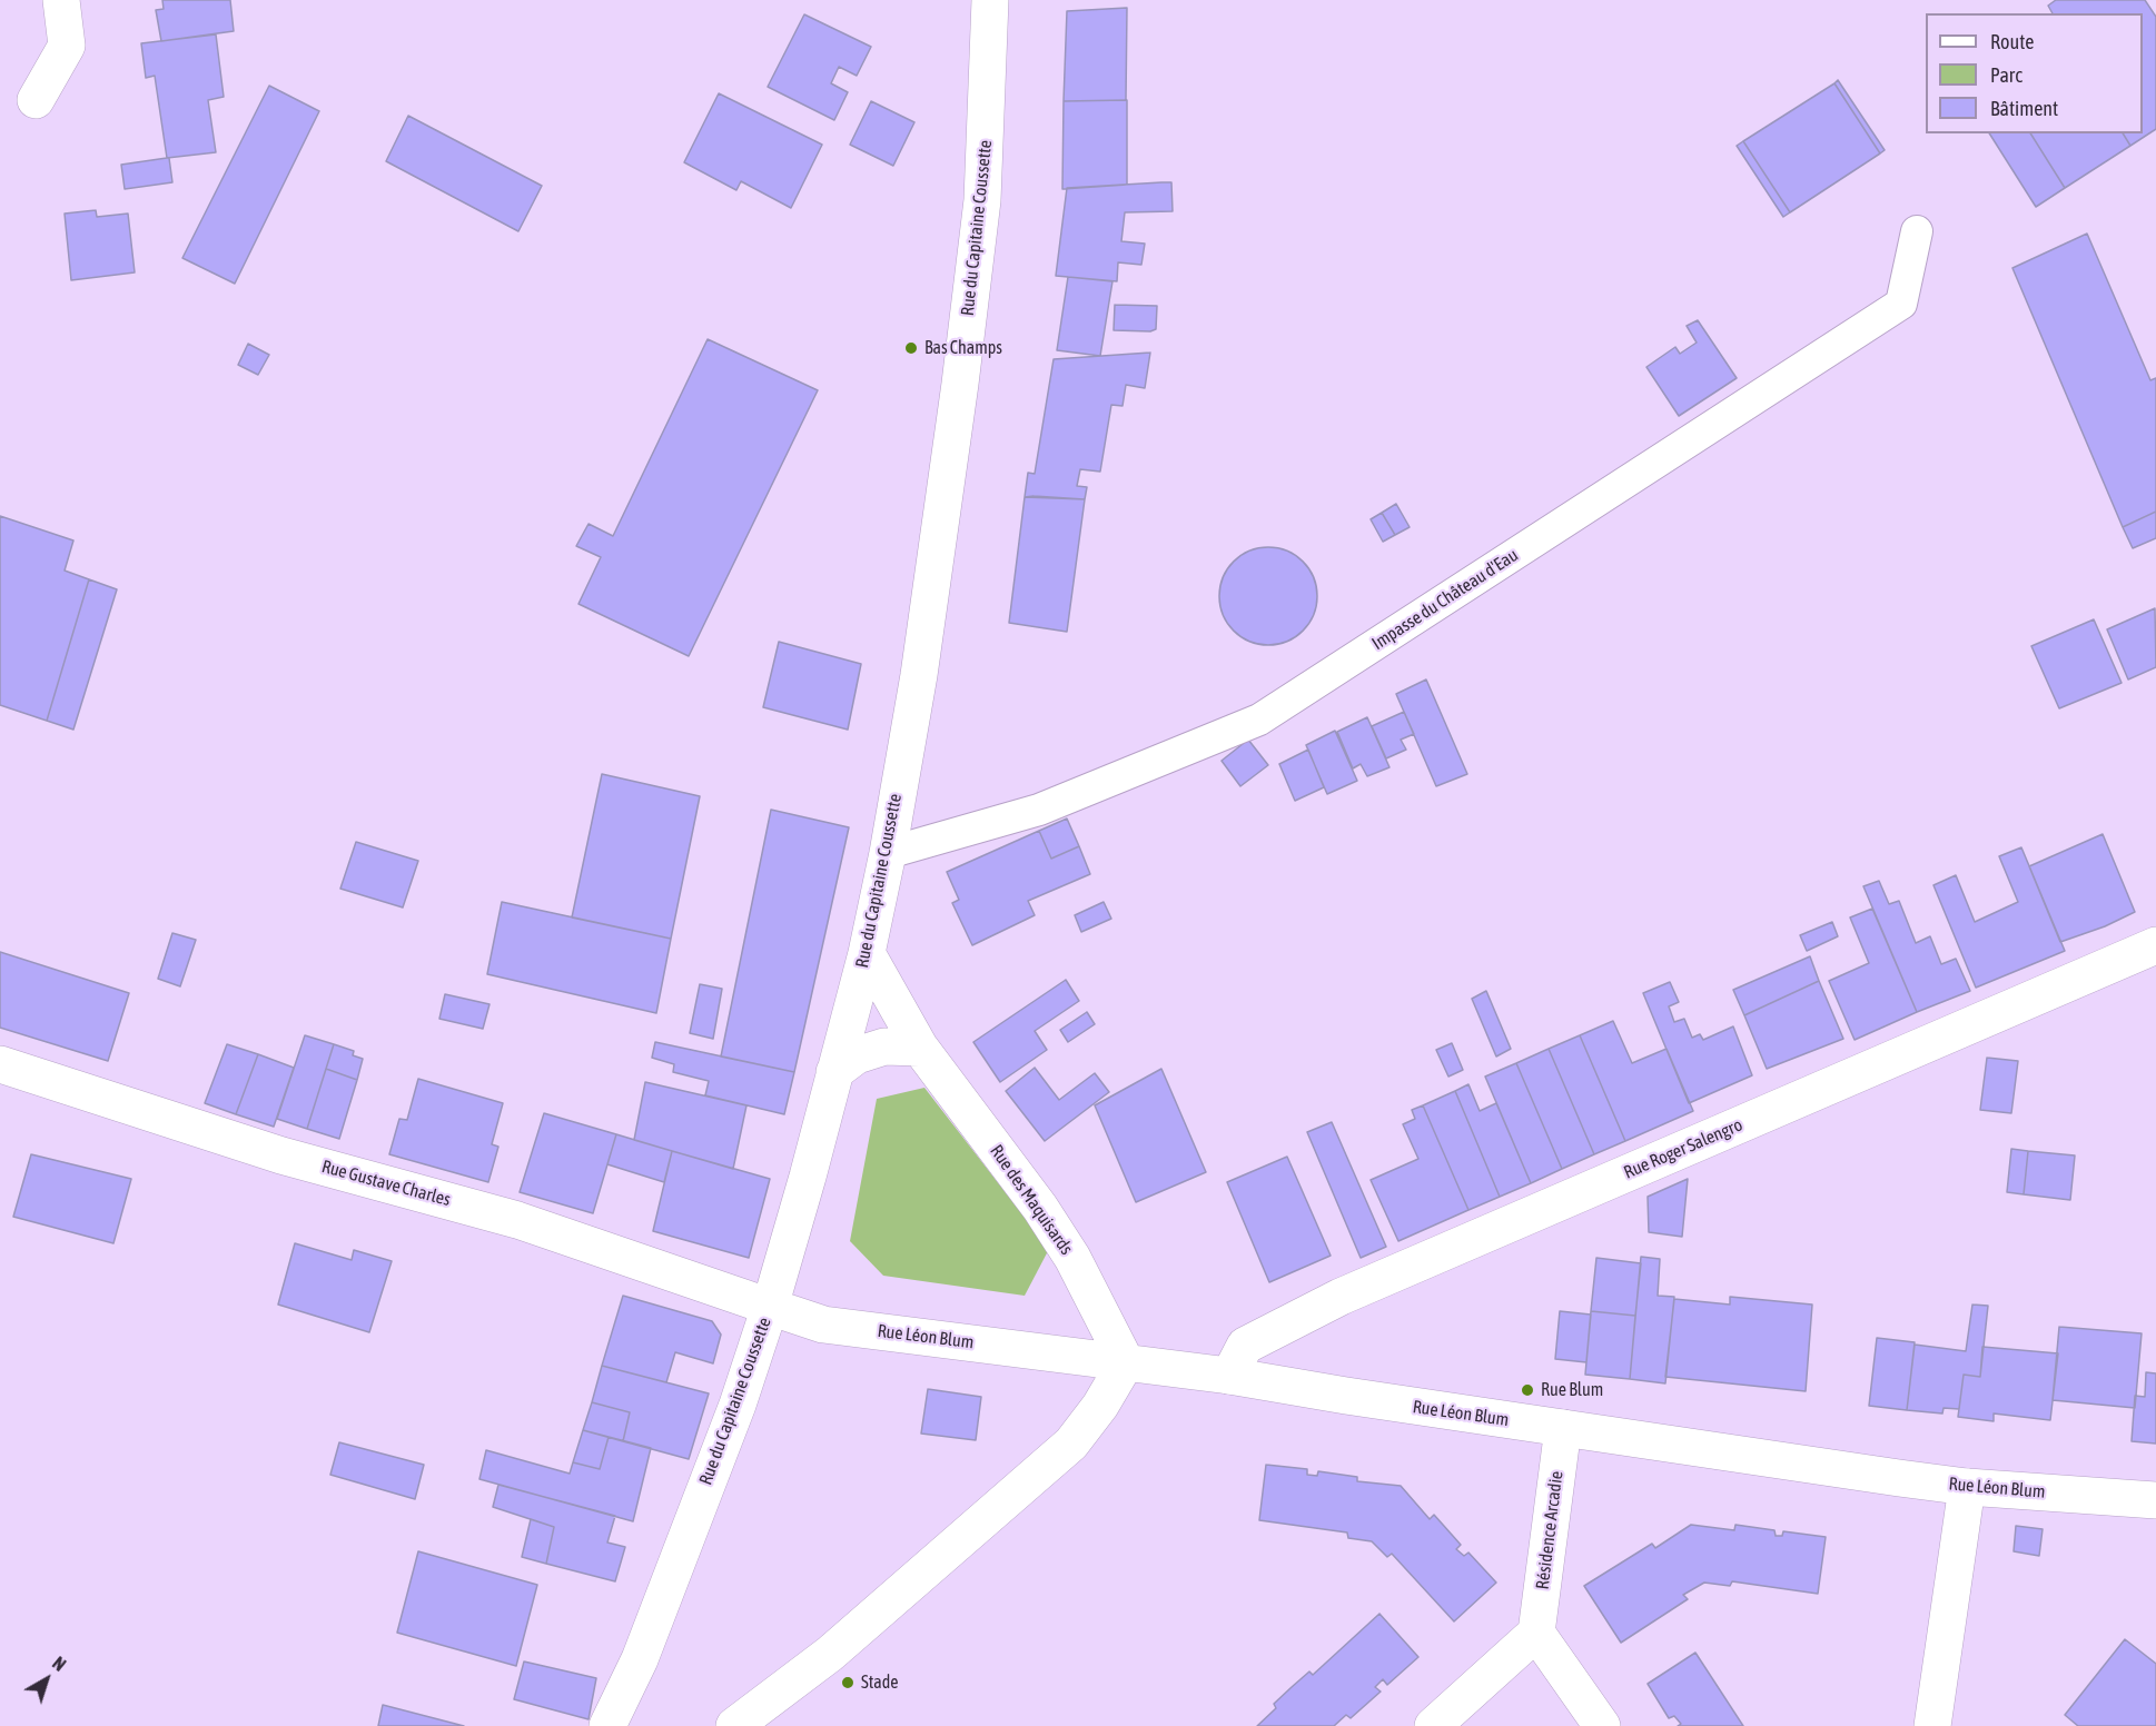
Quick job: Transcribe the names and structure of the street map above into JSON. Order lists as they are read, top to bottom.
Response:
{
  "streets": {
    "street": [
      "Rue du Capitaine Coussette",
      "Rue Roger Salengro",
      "Rue Gustave Charles",
      "Rue des Maquisards",
      "Rue Léon Blum",
      "Résidence Arcadie"
    ],
    "lane": ["Impasse du Château d'Eau"]
  },
  "crossings": [
    ["Rue du Capitaine Coussette", "Impasse du Château d'Eau"],
    ["Rue du Capitaine Coussette", "Rue Gustave Charles"],
    ["Rue du Capitaine Coussette", "Rue des Maquisards"],
    ["Rue du Capitaine Coussette", "Rue Léon Blum"],
    ["Rue Roger Salengro", "Rue Léon Blum"],
    ["Rue Gustave Charles", "Rue Léon Blum"],
    ["Rue des Maquisards", "Rue Léon Blum"],
    ["Rue Léon Blum", "Résidence Arcadie"]
  ],
  "places": ["Bas Champs", "Rue Blum", "Stade"],
  "legend": ["Route", "Parc", "Bâtiment"],
  "north": "top right"
}
